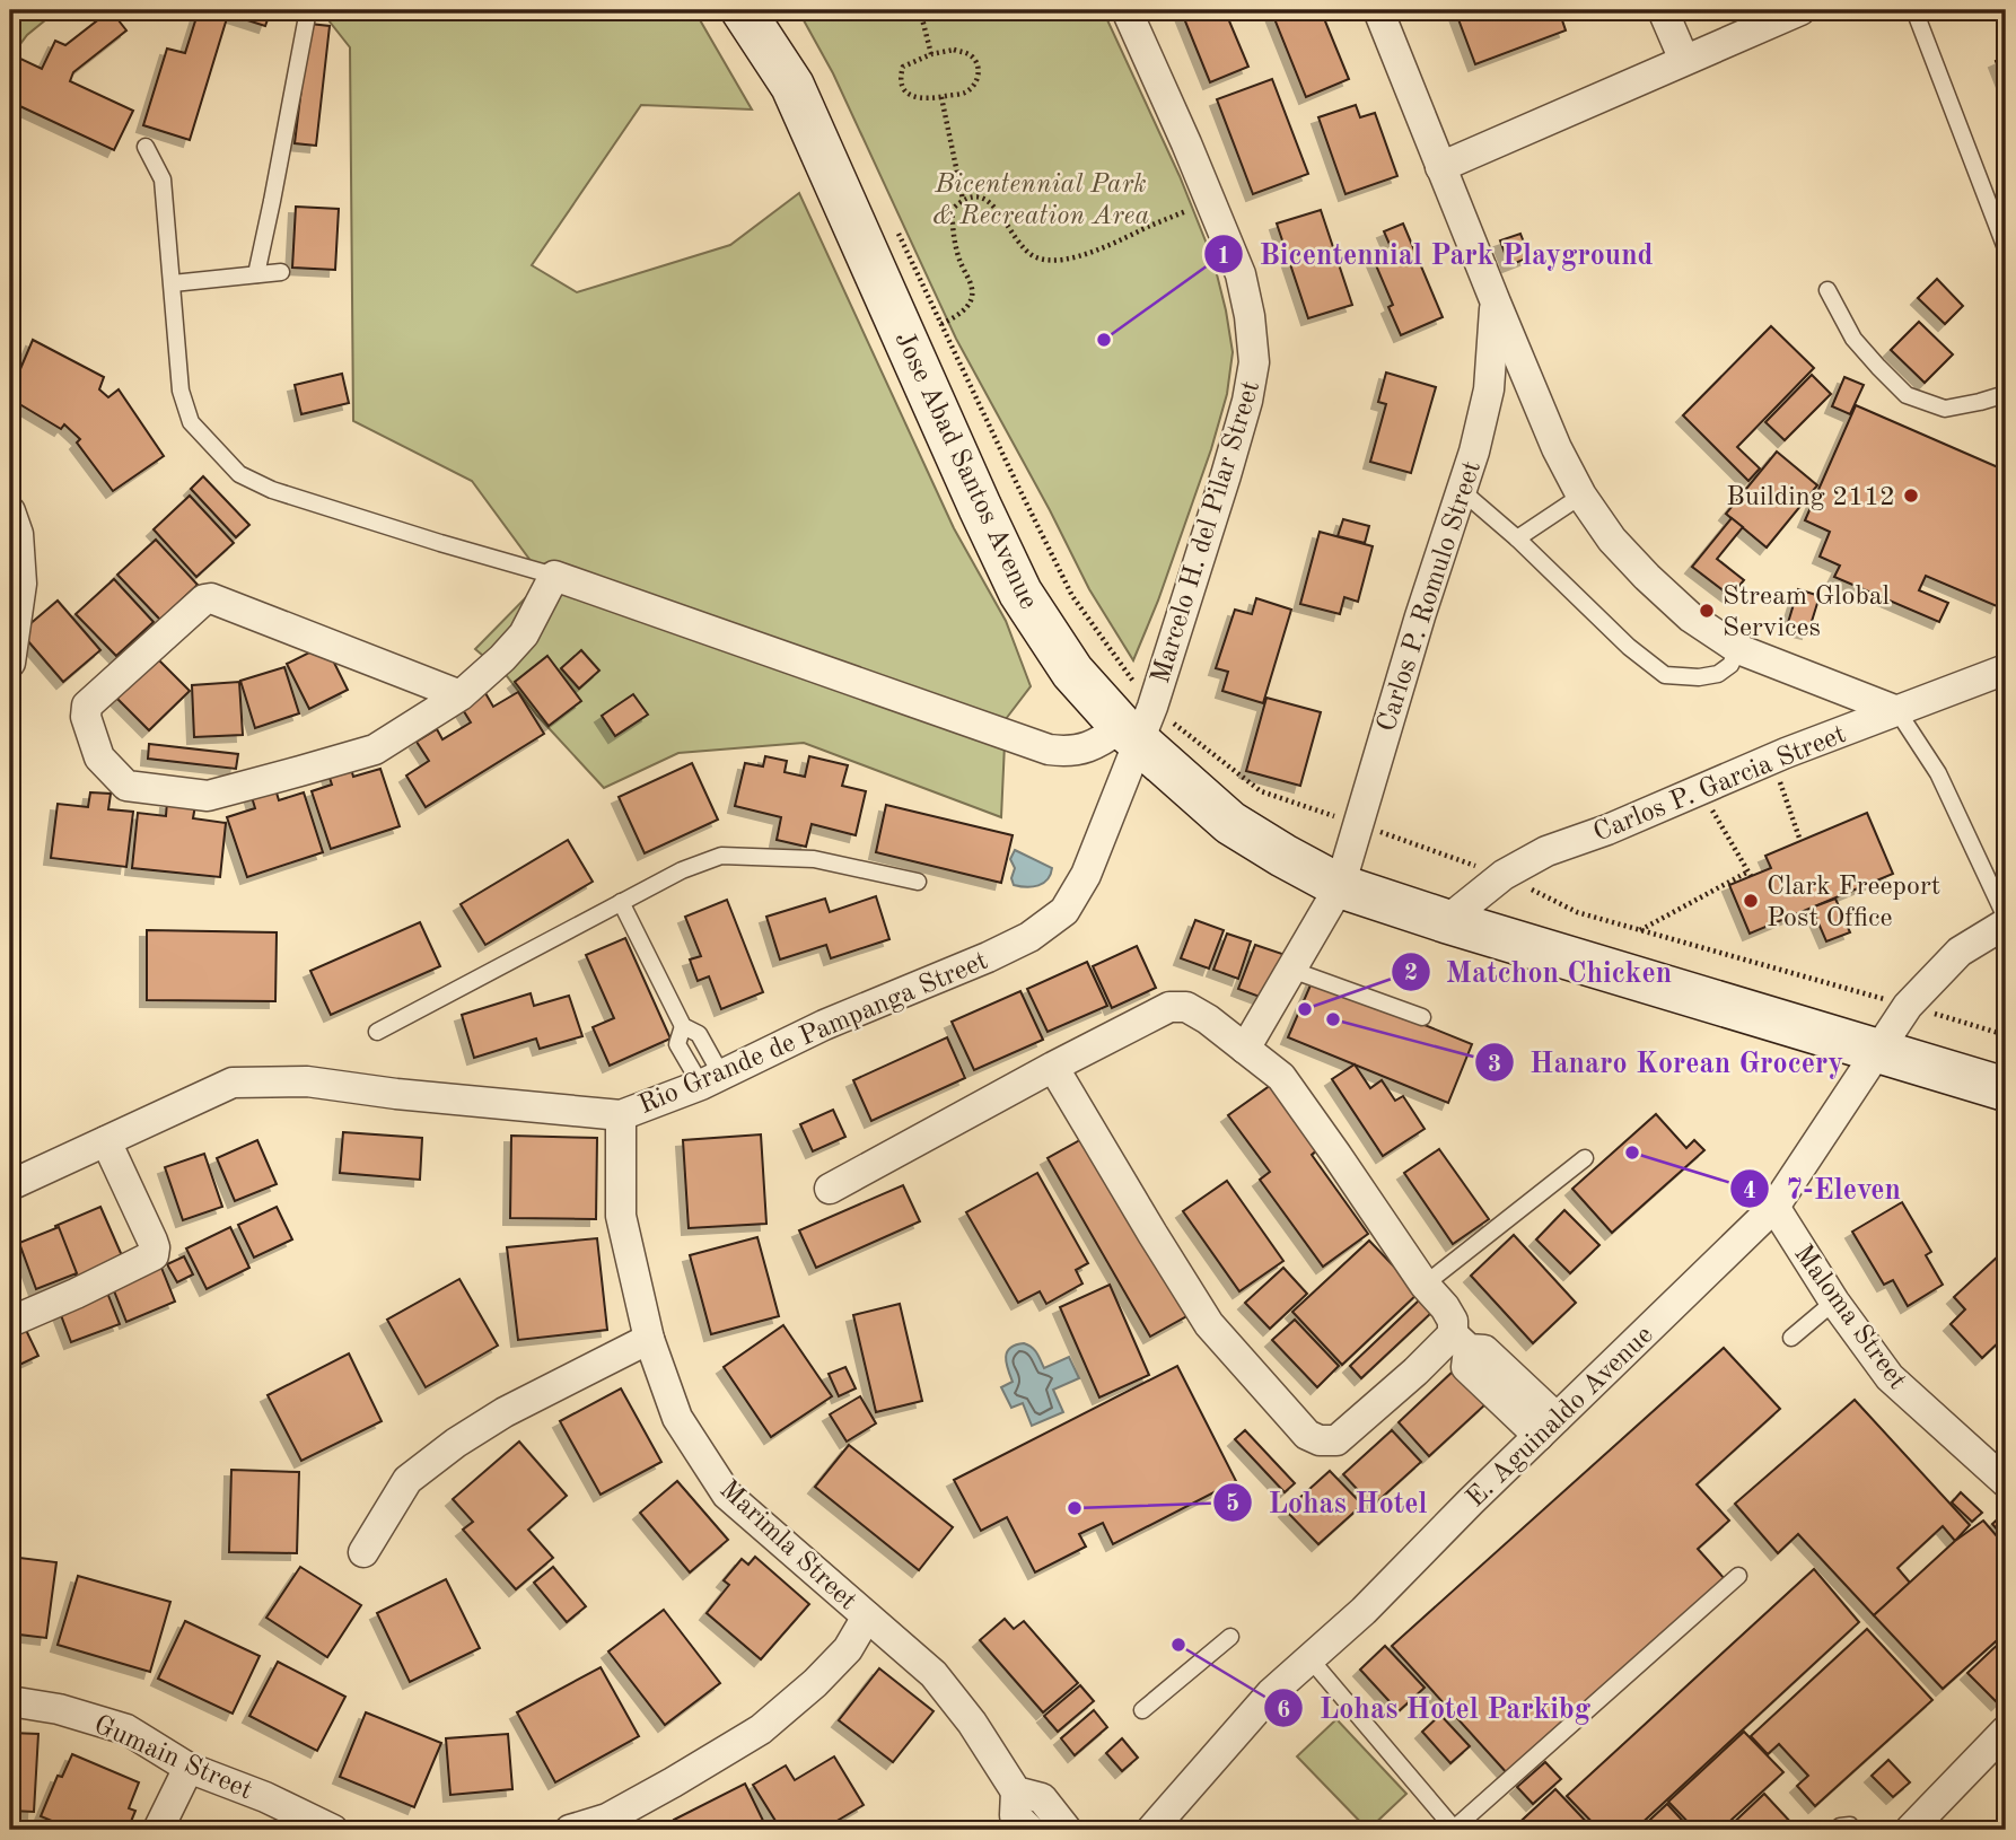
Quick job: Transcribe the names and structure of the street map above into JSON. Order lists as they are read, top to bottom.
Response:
{
  "streets": {
    "main road": ["Jose Abad Santos Avenue"],
    "street": [
      "Marcelo H. del Pilar Street",
      "Carlos P. Romulo Street",
      "Carlos P. Garcia Street",
      "Rio Grande de Pampanga Street",
      "Maloma Street",
      "E. Aguinaldo Avenue",
      "Marimla Street",
      "Gumain Street"
    ]
  },
  "crossings": [
    ["Jose Abad Santos Avenue", "Marcelo H. del Pilar Street"],
    ["Jose Abad Santos Avenue", "Carlos P. Romulo Street"],
    ["Jose Abad Santos Avenue", "Carlos P. Garcia Street"],
    ["Jose Abad Santos Avenue", "Rio Grande de Pampanga Street"],
    ["Jose Abad Santos Avenue", "E. Aguinaldo Avenue"],
    ["Marcelo H. del Pilar Street", "Rio Grande de Pampanga Street"],
    ["Carlos P. Romulo Street", "Carlos P. Garcia Street"],
    ["Rio Grande de Pampanga Street", "Marimla Street"],
    ["Maloma Street", "E. Aguinaldo Avenue"]
  ],
  "parks": ["Bicentennial Park & Recreation Area"],
  "places": [
    "Bicentennial Park Playground",
    "Building 2112",
    "Stream Global Services",
    "Clark Freeport Post Office",
    "Matchon Chicken",
    "Hanaro Korean Grocery",
    "7-Eleven",
    "Lohas Hotel",
    "Lohas Hotel Parkibg"
  ]
}
